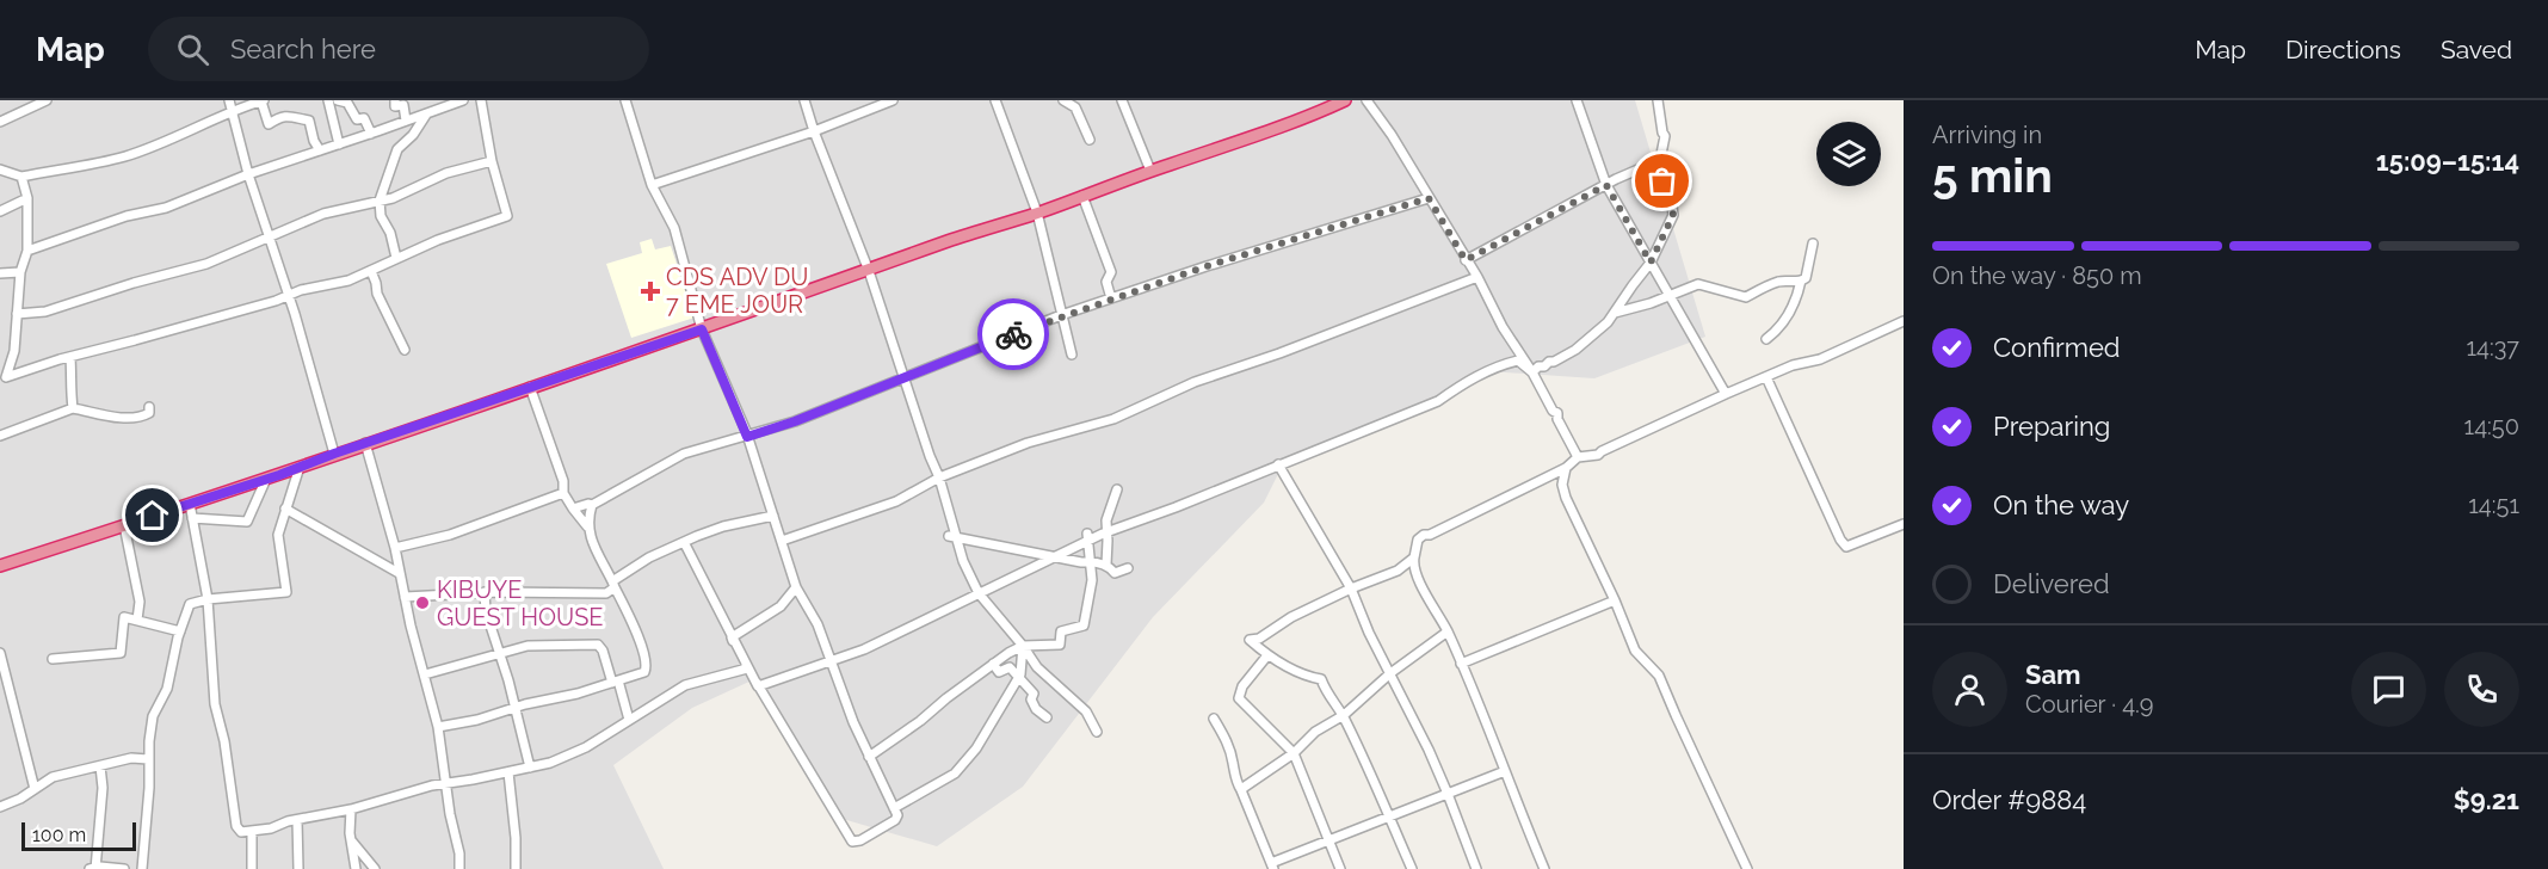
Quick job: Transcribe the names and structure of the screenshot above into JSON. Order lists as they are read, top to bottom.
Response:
{
  "places": {
    "health": ["CDS ADV DU 7 EME JOUR"],
    "other": ["KIBUYE GUEST HOUSE"]
  },
  "scale_bar": "100 m",
  "page": {
    "header": "Map",
    "search": "Search here",
    "nav": ["Map", "Directions", "Saved"],
    "heading": ["5 min", "Arriving in", "15:09–15:14"],
    "panel": [
      "Sam",
      "Courier · 4.9",
      "Order #9884",
      "$9.21"
    ],
    "bar": "On the way · 850 m",
    "list": [
      ["Confirmed", "14:37"],
      ["Preparing", "14:50"],
      ["On the way", "14:51"],
      "Delivered"
    ],
    "scale": "100 m"
  }
}
